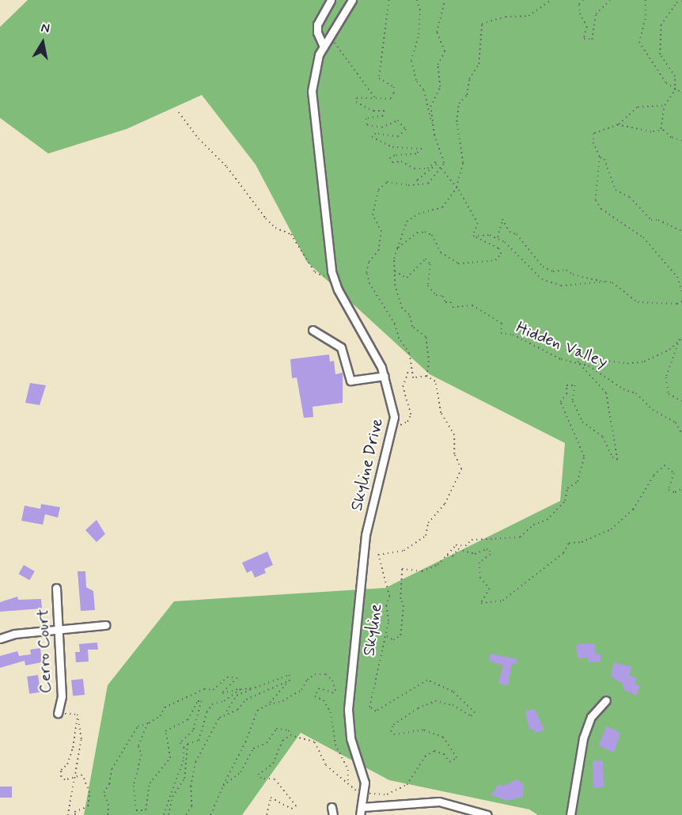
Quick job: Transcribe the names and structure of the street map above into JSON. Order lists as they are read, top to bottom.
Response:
{
  "streets": {
    "street": ["Skyline Drive", "Cerro Court"],
    "path": ["Hidden Valley", "Skyline"]
  },
  "crossings": [
    ["Skyline Drive", "Skyline"]
  ],
  "north": "top"
}
